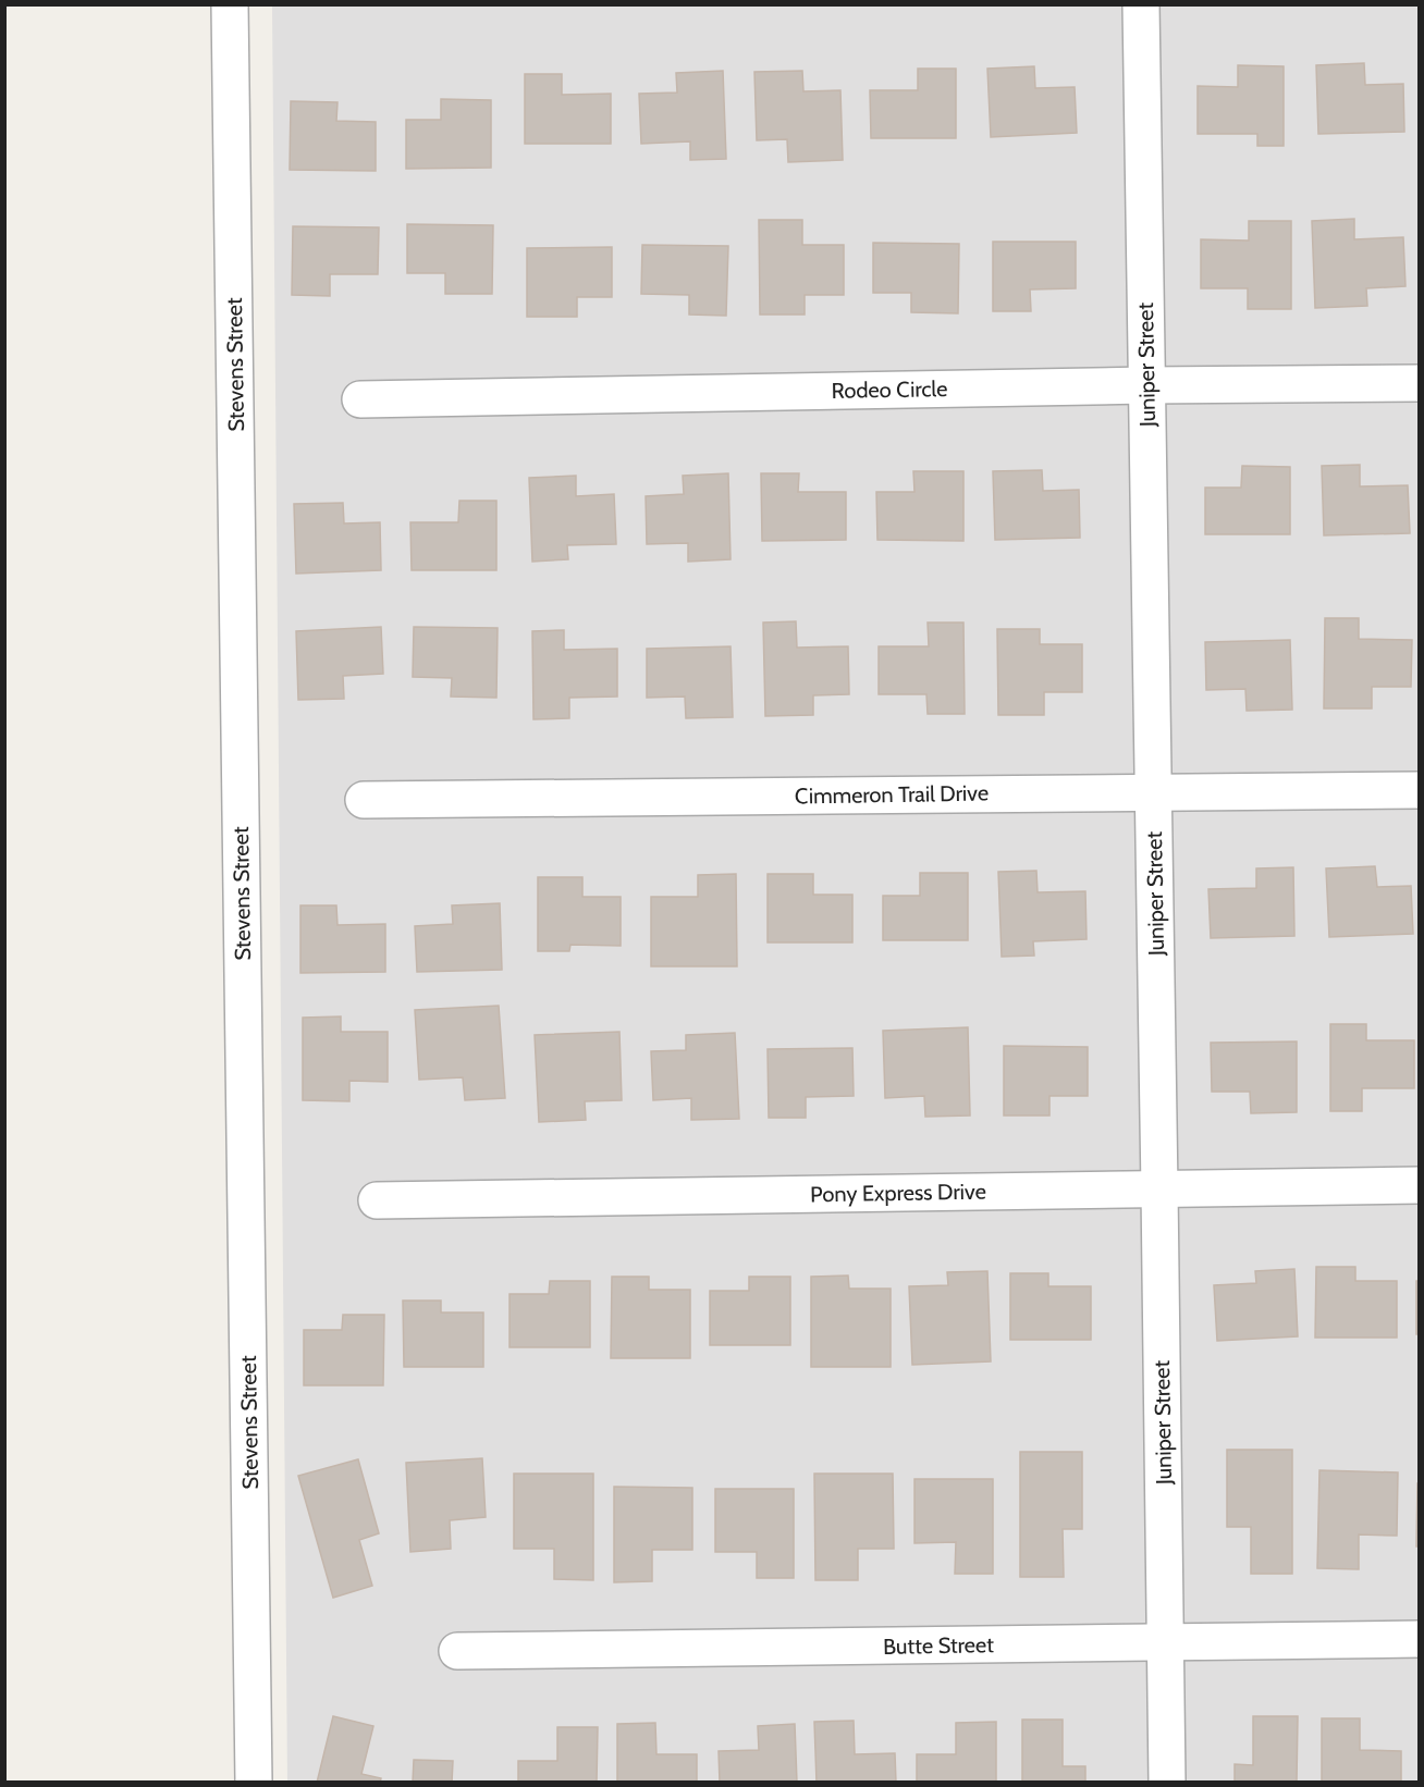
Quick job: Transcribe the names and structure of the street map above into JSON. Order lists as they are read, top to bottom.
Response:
{
  "streets": {
    "street": [
      "Stevens Street",
      "Juniper Street",
      "Rodeo Circle",
      "Cimmeron Trail Drive",
      "Pony Express Drive",
      "Butte Street"
    ]
  },
  "crossings": [
    ["Juniper Street", "Rodeo Circle"],
    ["Juniper Street", "Cimmeron Trail Drive"],
    ["Juniper Street", "Pony Express Drive"],
    ["Juniper Street", "Butte Street"]
  ]
}
